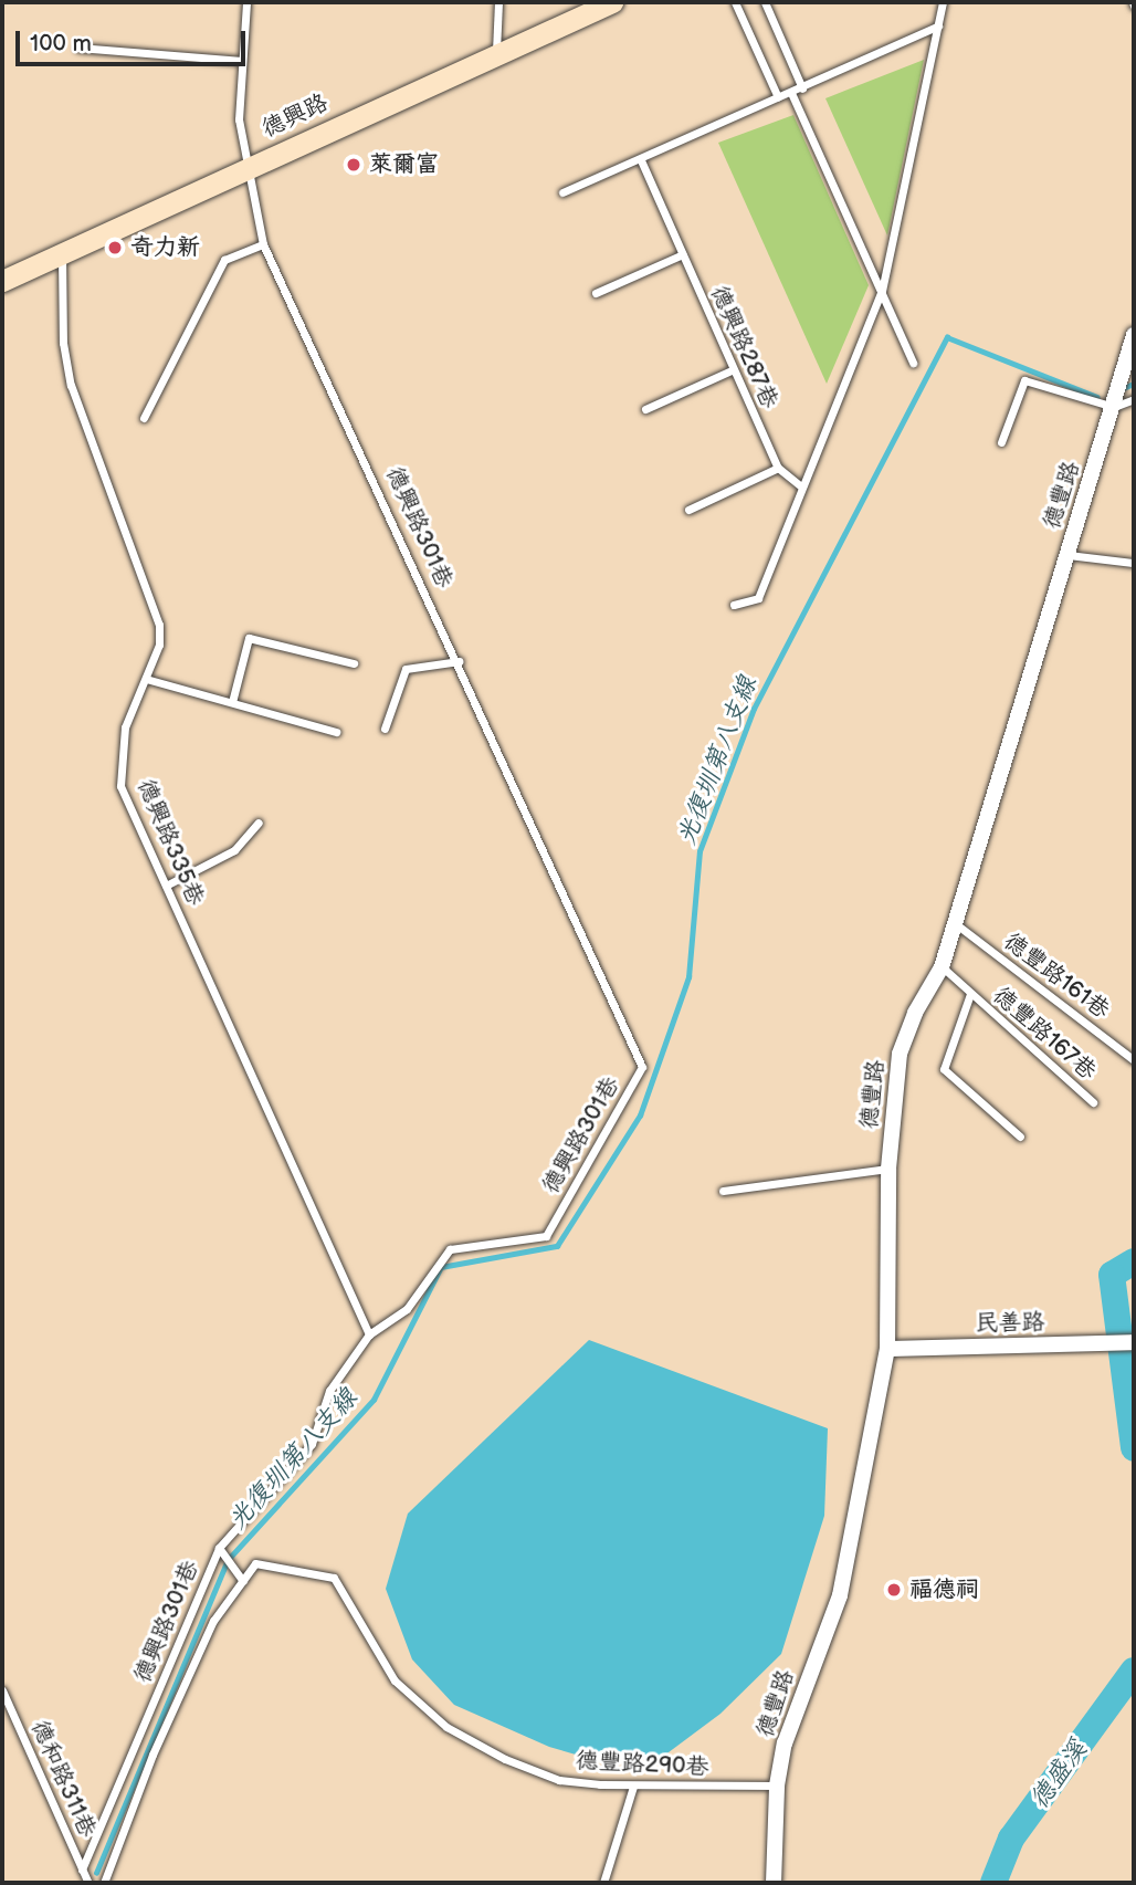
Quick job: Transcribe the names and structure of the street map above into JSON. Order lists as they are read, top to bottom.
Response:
{
  "streets": {
    "main road": ["德興路"],
    "street": ["德豐路", "民善路"],
    "lane": [
      "德興路287巷",
      "德興路301巷",
      "德興路335巷",
      "德豐路161巷",
      "德豐路167巷",
      "德豐路290巷",
      "德和路311巷"
    ]
  },
  "crossings": [
    ["德興路", "德興路301巷"],
    ["德興路", "德興路335巷"],
    ["德豐路", "德豐路161巷"],
    ["德豐路", "德豐路167巷"],
    ["德豐路", "民善路"],
    ["德豐路", "德豐路290巷"],
    ["德興路301巷", "德興路335巷"],
    ["德興路301巷", "德和路311巷"]
  ],
  "water": ["光復圳第八支線", "德盛溪"],
  "places": ["萊爾富", "奇力新", "福德祠"],
  "scale_bar": "100 m"
}
